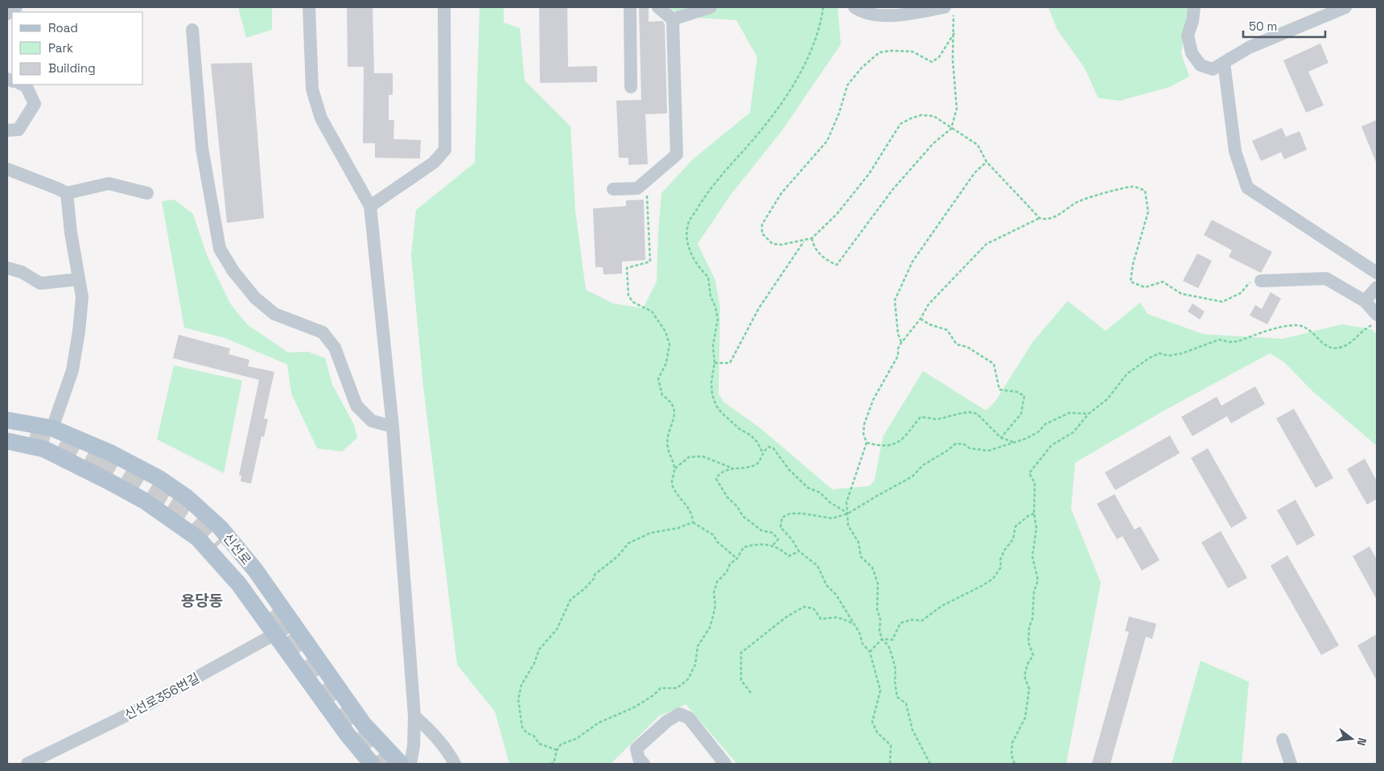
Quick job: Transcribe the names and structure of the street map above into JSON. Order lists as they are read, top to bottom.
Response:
{
  "streets": {
    "main road": ["신선로"],
    "street": ["신선로356번길"]
  },
  "crossings": [
    ["신선로", "신선로356번길"]
  ],
  "districts": ["용당동"],
  "legend": ["Road", "Park", "Building"],
  "scale_bar": "50 m",
  "north": "right"
}
